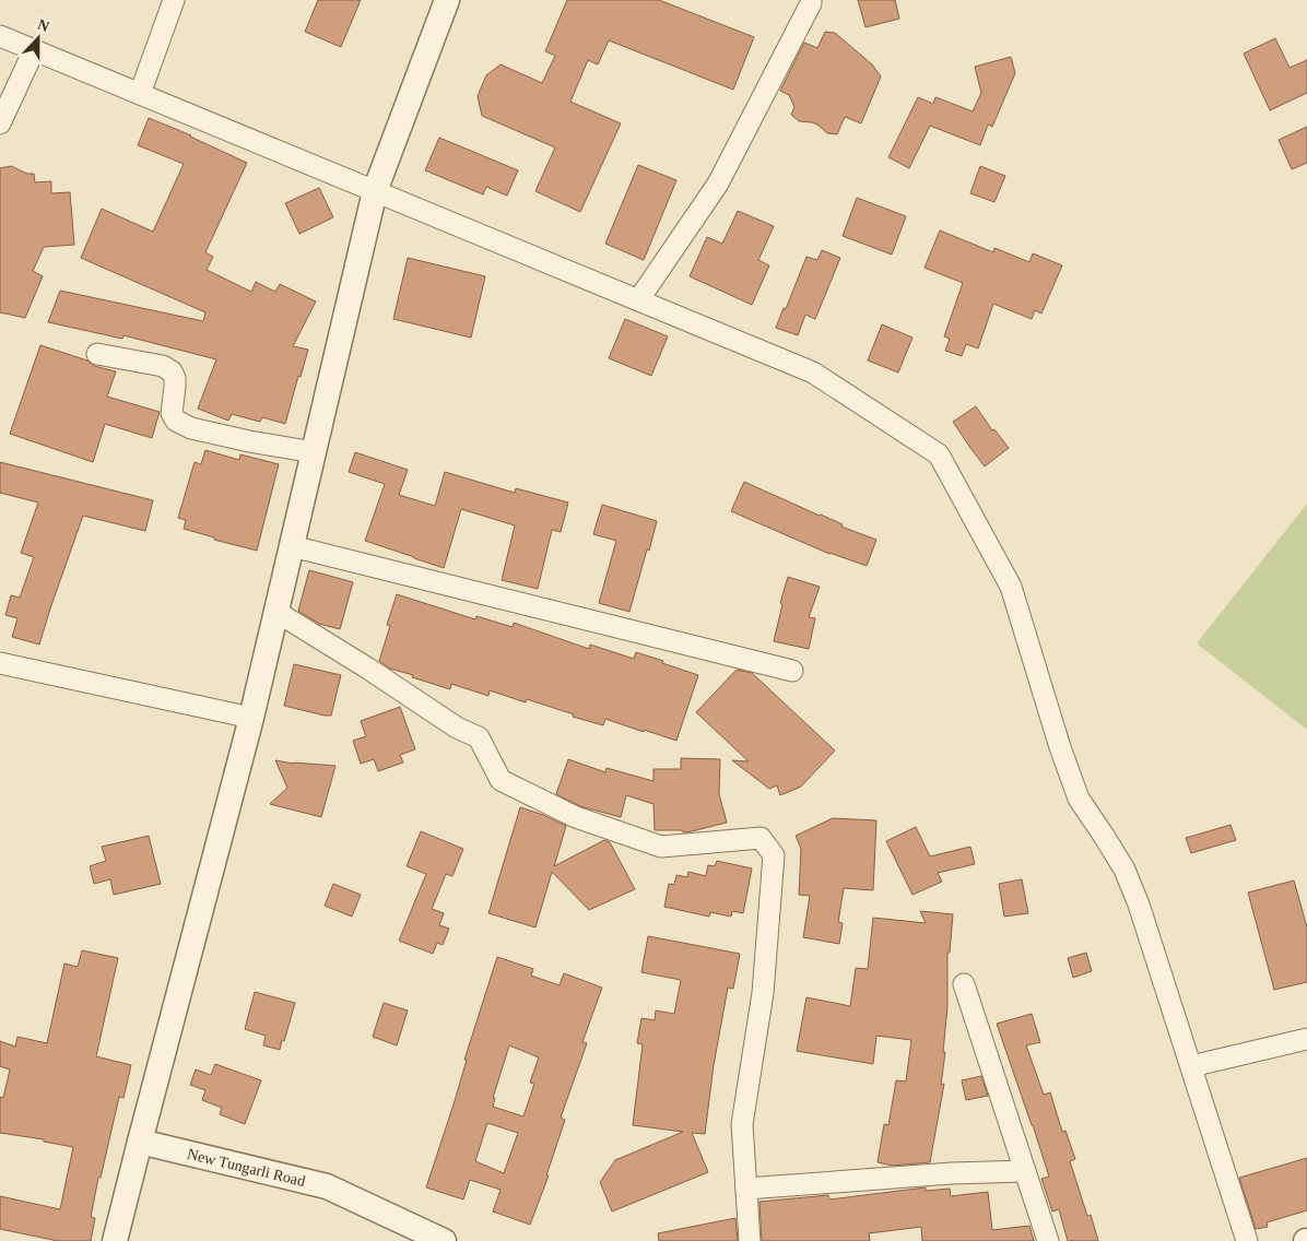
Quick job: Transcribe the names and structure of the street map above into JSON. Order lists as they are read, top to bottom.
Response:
{
  "streets": {
    "street": ["New Tungarli Road"]
  },
  "north": "top"
}
